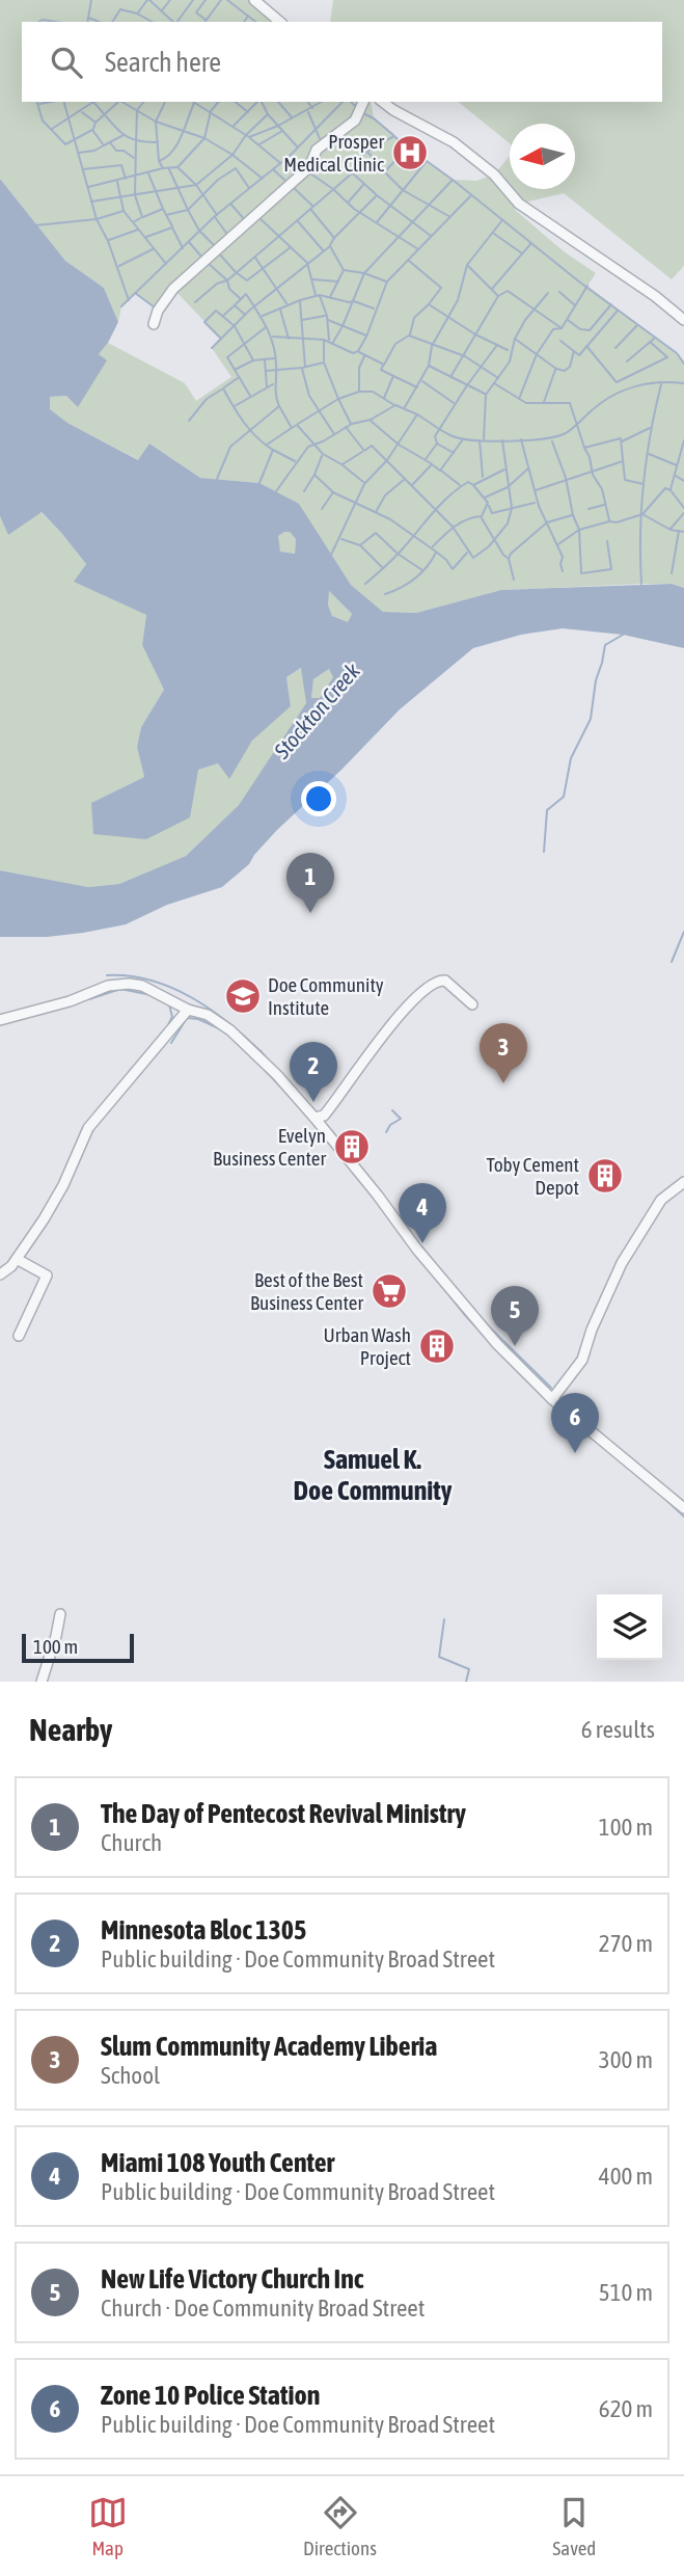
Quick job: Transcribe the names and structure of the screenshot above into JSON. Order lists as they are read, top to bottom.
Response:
{
  "districts": ["Samuel K. Doe Community"],
  "water": ["Stockton Creek"],
  "places": {
    "hospital": ["Prosper Medical Clinic"],
    "school or university": ["Doe Community Institute"],
    "building": ["Evelyn Business Center", "Toby Cement Depot", "Urban Wash Project"],
    "supermarket": ["Best of the Best Business Center"]
  },
  "scale_bar": "100 m",
  "north": "left",
  "page": {
    "search": "Search here",
    "pins": [
      "1",
      "3",
      "2",
      "4",
      "5",
      "6"
    ],
    "scale": "100 m",
    "heading": ["Nearby", "6 results"],
    "list": [
      {
        "mark": "1",
        "name": "The Day of Pentecost Revival Ministry",
        "note": "Church",
        "value": "100 m"
      },
      {
        "mark": "2",
        "name": "Minnesota Bloc 1305",
        "note": "Public building · Doe Community Broad Street",
        "value": "270 m"
      },
      {
        "mark": "3",
        "name": "Slum Community Academy Liberia",
        "note": "School",
        "value": "300 m"
      },
      {
        "mark": "4",
        "name": "Miami 108 Youth Center",
        "note": "Public building · Doe Community Broad Street",
        "value": "400 m"
      },
      {
        "mark": "5",
        "name": "New Life Victory Church Inc",
        "note": "Church · Doe Community Broad Street",
        "value": "510 m"
      },
      {
        "mark": "6",
        "name": "Zone 10 Police Station",
        "note": "Public building · Doe Community Broad Street",
        "value": "620 m"
      }
    ],
    "nav": ["Map", "Directions", "Saved"]
  }
}
